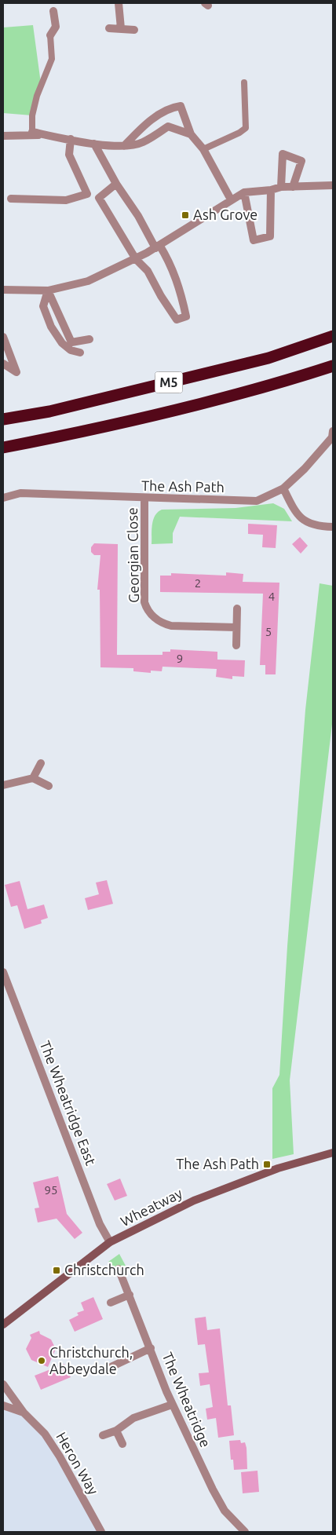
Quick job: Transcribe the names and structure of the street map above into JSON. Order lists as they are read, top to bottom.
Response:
{
  "streets": {
    "highway": ["M5"],
    "street": [
      "The Ash Path",
      "Georgian Close",
      "The Wheatridge East",
      "Wheatway",
      "The Wheatridge",
      "Heron Way"
    ]
  },
  "crossings": [
    ["The Ash Path", "Georgian Close"],
    ["The Wheatridge East", "Wheatway"]
  ],
  "places": {
    "transit": ["Ash Grove", "The Ash Path", "Christchurch"],
    "other": ["Christchurch, Abbeydale"]
  },
  "house_numbers": [
    "2",
    "4",
    "5",
    "9",
    "95"
  ]
}
